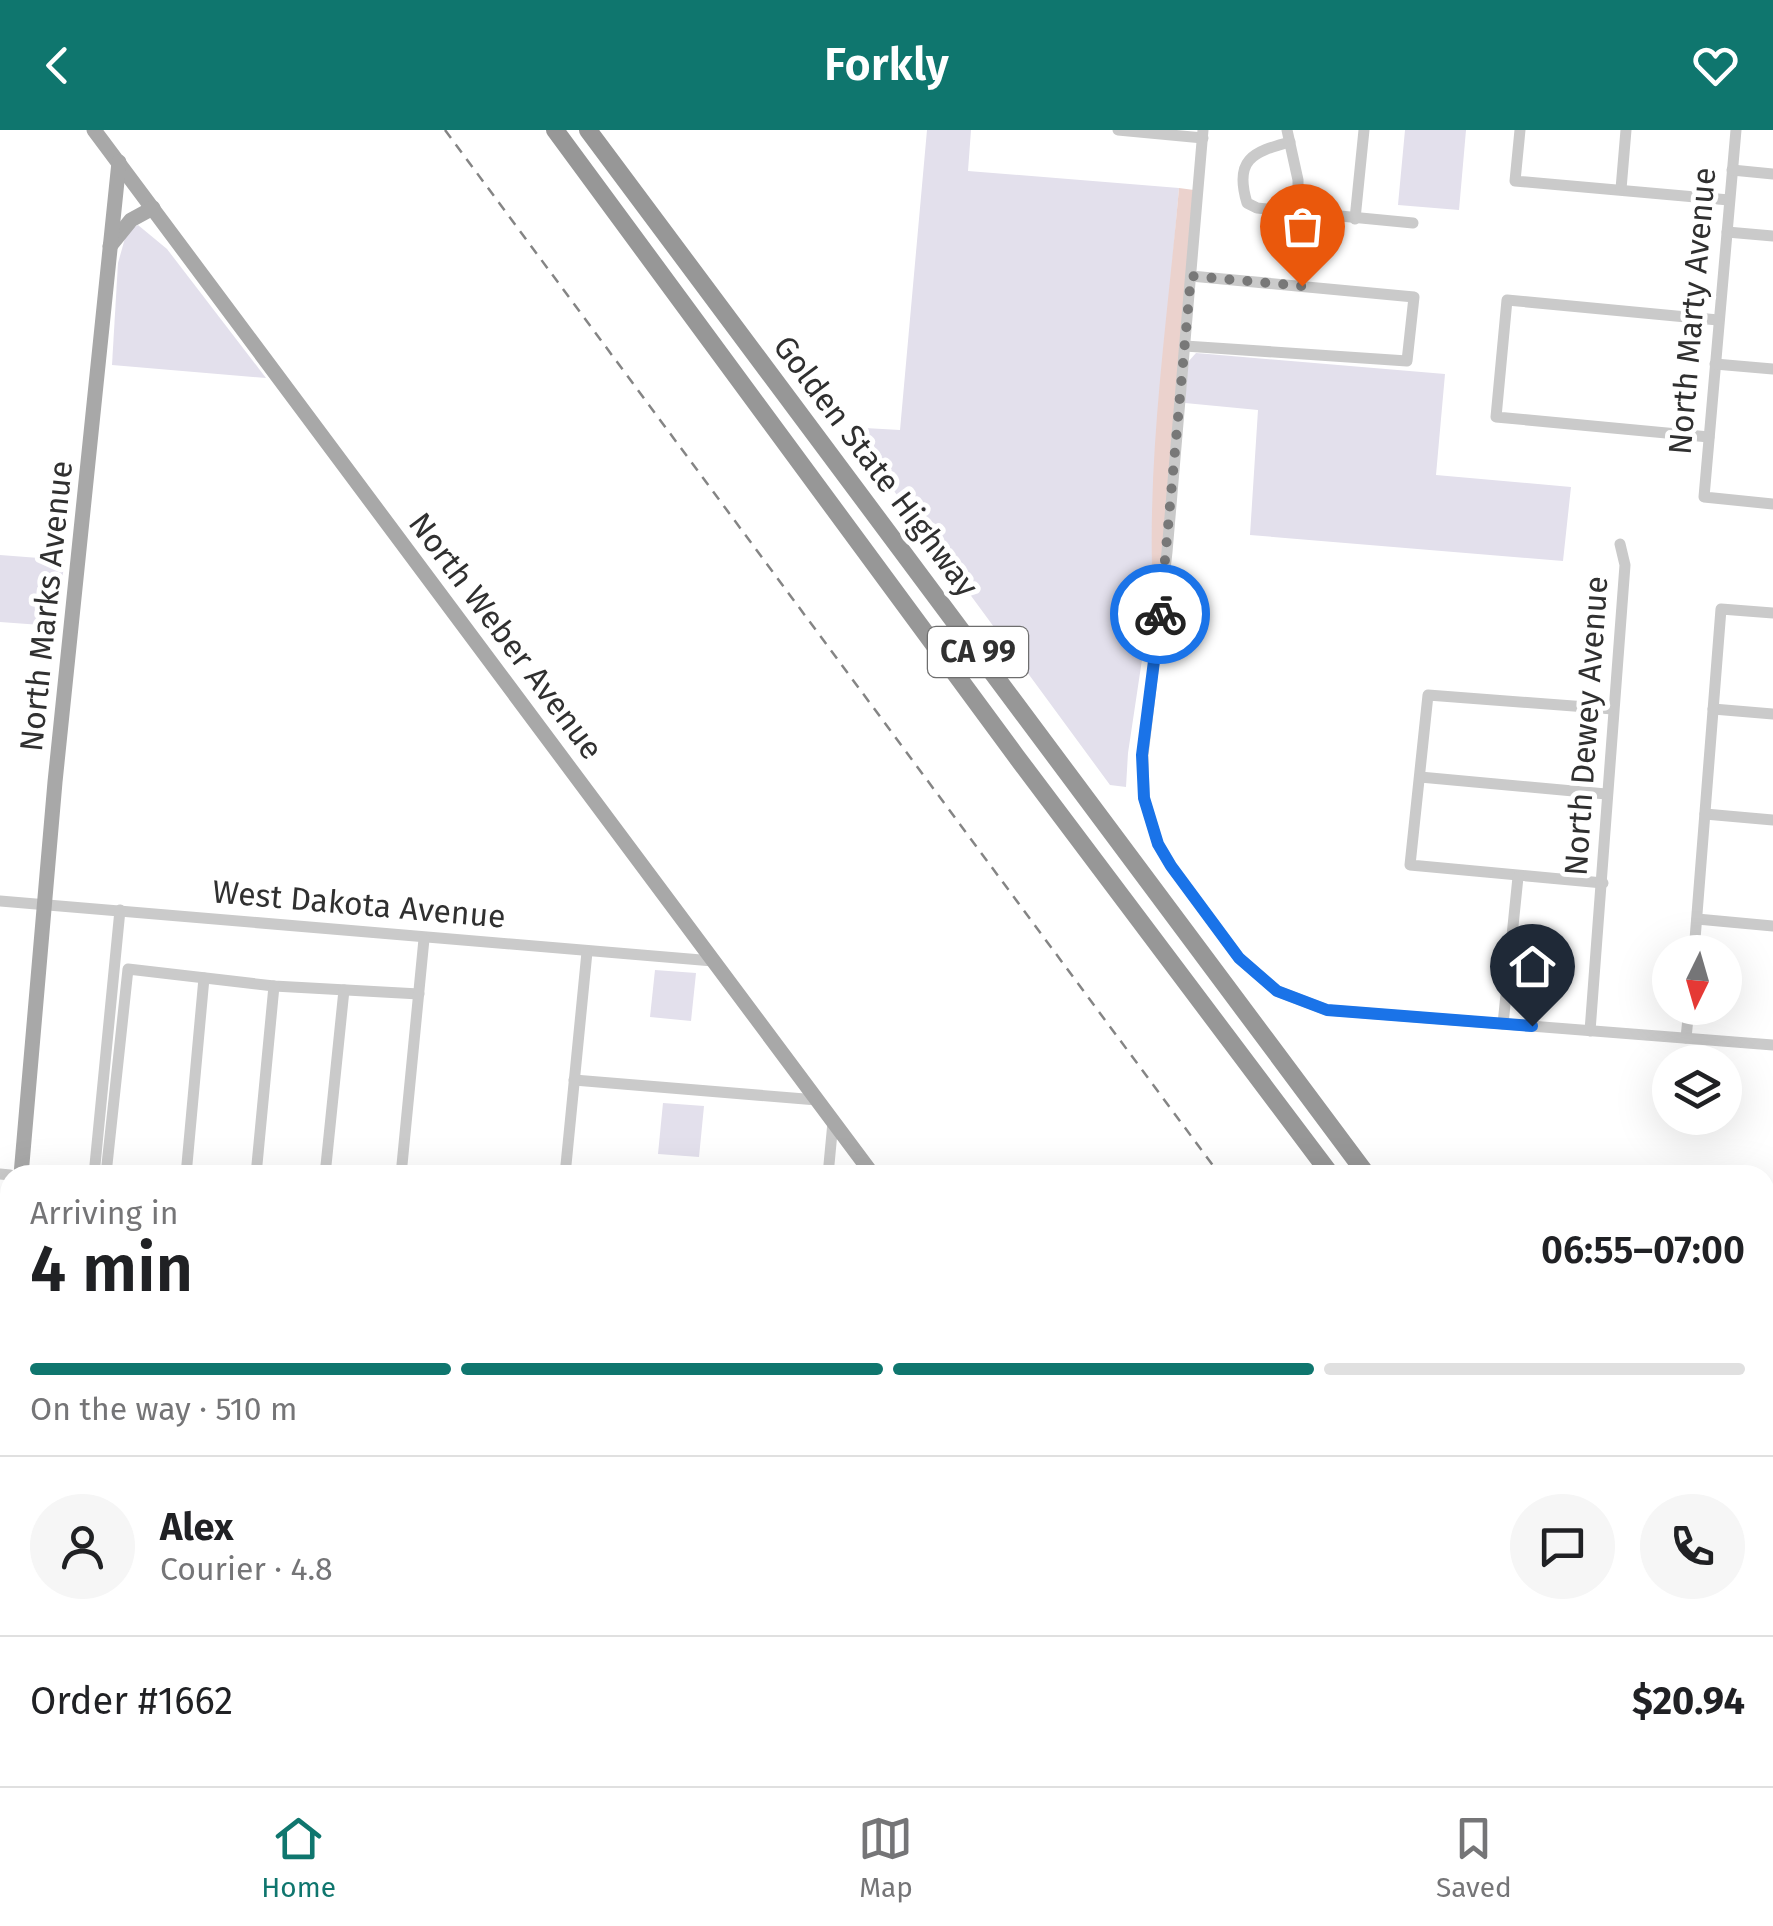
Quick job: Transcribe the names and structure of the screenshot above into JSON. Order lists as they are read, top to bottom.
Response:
{
  "streets": {
    "highway": ["Golden State Highway", "CA 99"],
    "main road": ["North Marks Avenue", "North Weber Avenue"],
    "street": ["North Marty Avenue", "North Dewey Avenue", "West Dakota Avenue"]
  },
  "crossings": [
    ["North Marks Avenue", "North Weber Avenue"],
    ["North Marks Avenue", "West Dakota Avenue"],
    ["North Weber Avenue", "West Dakota Avenue"]
  ],
  "north": "bottom",
  "page": {
    "header": "Forkly",
    "heading": ["4 min", "Arriving in", "06:55–07:00"],
    "panel": [
      "Alex",
      "Courier · 4.8",
      "Order #1662",
      "$20.94"
    ],
    "bar": "On the way · 510 m",
    "tabs": ["Home", "Map", "Saved"]
  }
}
